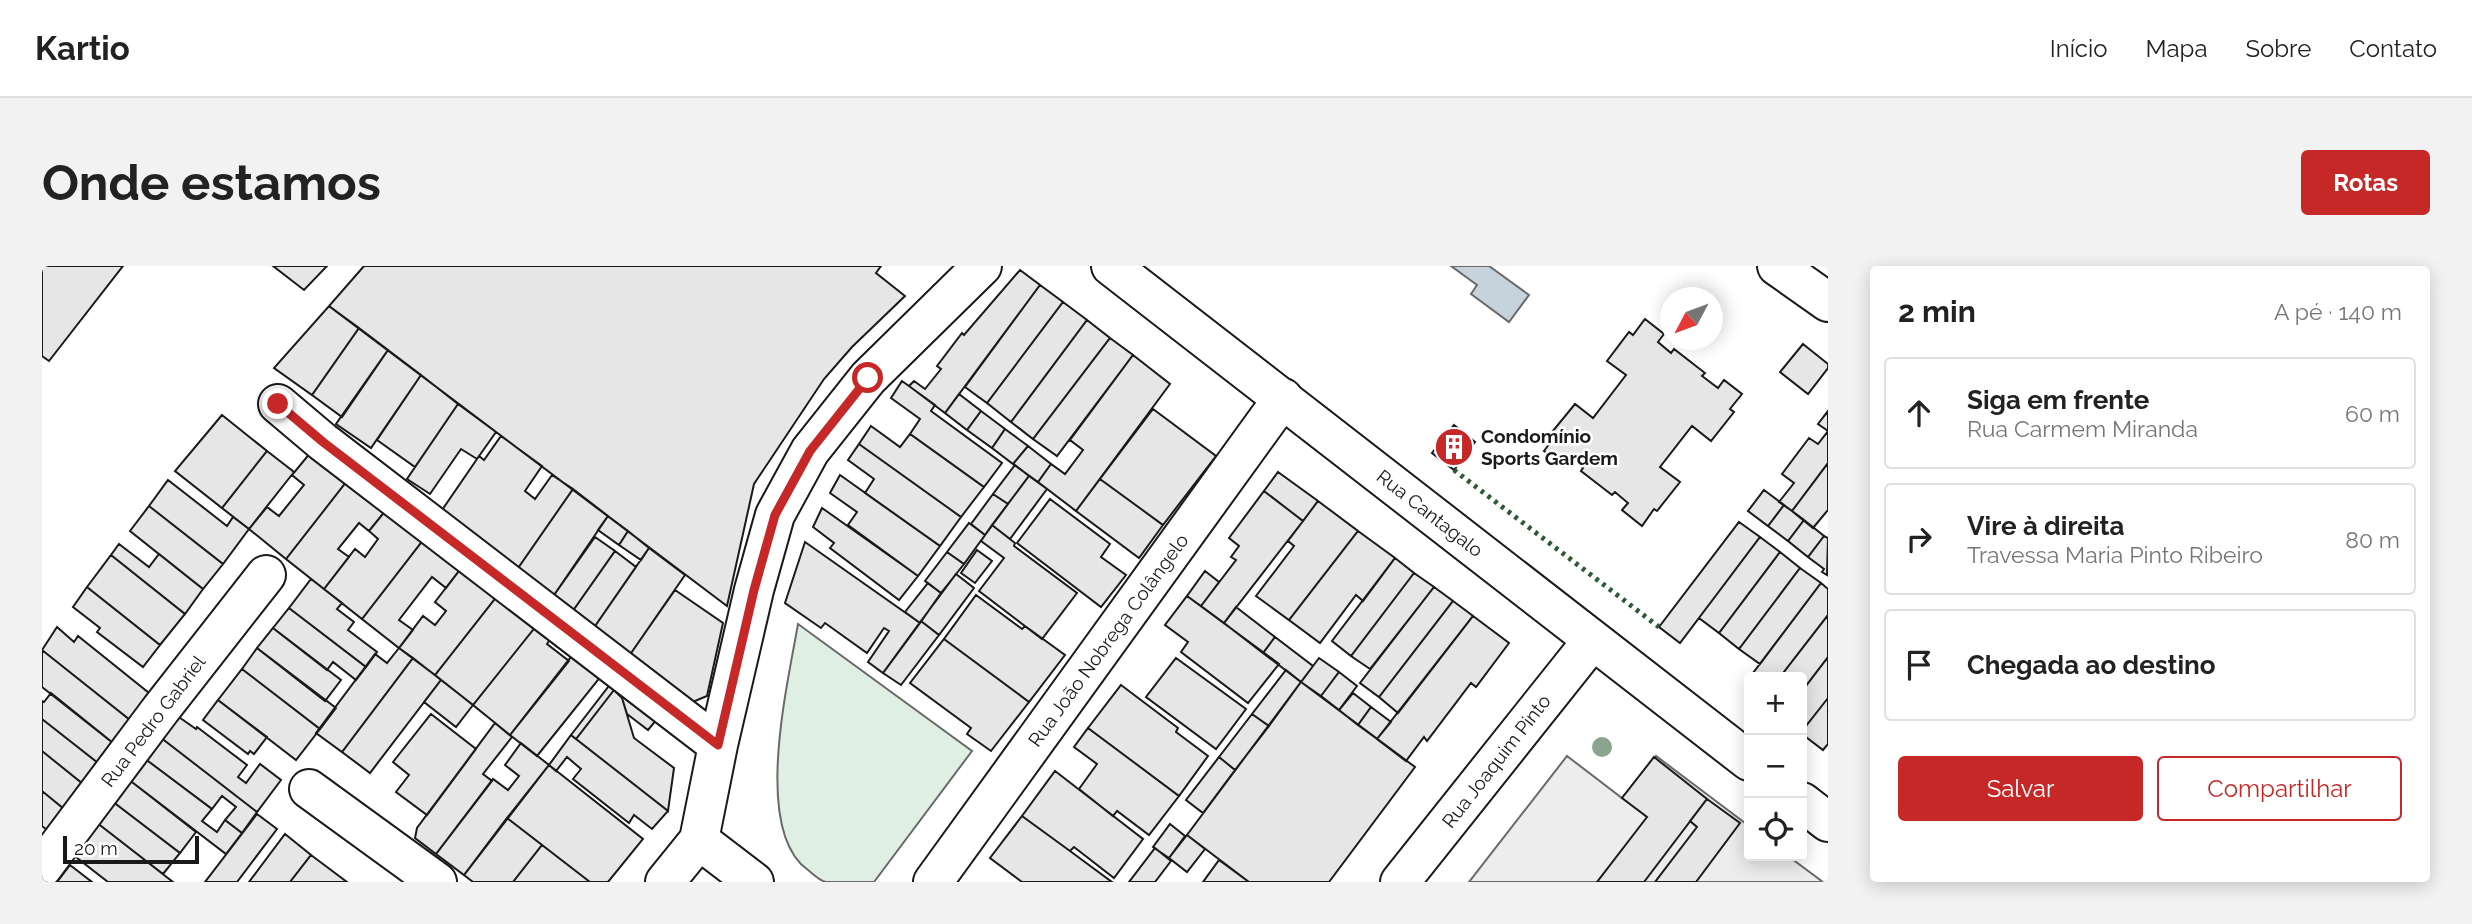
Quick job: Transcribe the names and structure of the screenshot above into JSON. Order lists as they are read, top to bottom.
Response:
{
  "streets": {
    "street": [
      "Rua Cantagalo",
      "Rua João Nobrega Colângelo",
      "Rua Pedro Gabriel",
      "Rua Joaquim Pinto"
    ]
  },
  "crossings": [
    ["Rua Cantagalo", "Rua João Nobrega Colângelo"],
    ["Rua Cantagalo", "Rua Joaquim Pinto"]
  ],
  "places": {
    "building": ["Condomínio Sports Gardem"]
  },
  "scale_bar": "20 m",
  "north": "bottom left",
  "page": {
    "header": "Kartio",
    "nav": [
      "Início",
      "Mapa",
      "Sobre",
      "Contato"
    ],
    "buttons": [
      "Rotas",
      ["Salvar", "Compartilhar"]
    ],
    "title": "Onde estamos",
    "heading": ["2 min", "A pé · 140 m"],
    "list": [
      ["Siga em frente", "Rua Carmem Miranda", "60 m"],
      ["Vire à direita", "Travessa Maria Pinto Ribeiro", "80 m"],
      "Chegada ao destino"
    ],
    "map_buttons": ["+", "−"],
    "scale": "20 m"
  }
}
